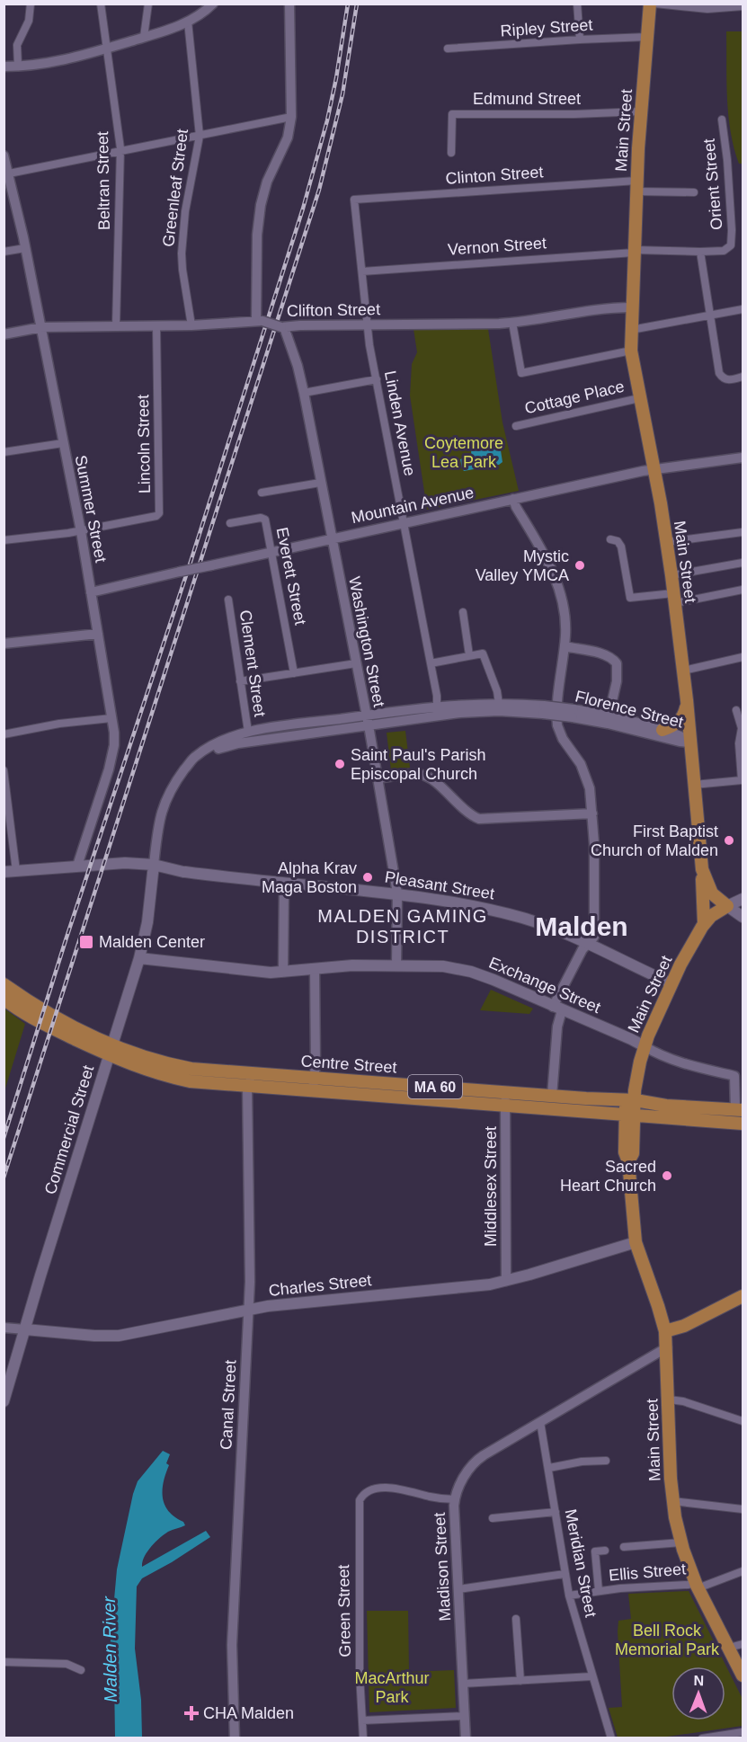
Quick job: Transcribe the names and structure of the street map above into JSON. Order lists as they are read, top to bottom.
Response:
{
  "streets": {
    "main road": [
      "Main Street",
      "Pleasant Street",
      "Exchange Street",
      "Centre Street",
      "MA 60",
      "Commercial Street",
      "Charles Street"
    ],
    "street": [
      "Ripley Street",
      "Edmund Street",
      "Clinton Street",
      "Beltran Street",
      "Orient Street",
      "Greenleaf Street",
      "Vernon Street",
      "Clifton Street",
      "Cottage Place",
      "Linden Avenue",
      "Lincoln Street",
      "Mountain Avenue",
      "Summer Street",
      "Everett Street",
      "Washington Street",
      "Clement Street",
      "Florence Street",
      "Middlesex Street",
      "Canal Street",
      "Meridian Street",
      "Madison Street",
      "Ellis Street",
      "Green Street"
    ]
  },
  "crossings": [
    ["Ripley Street", "Main Street"],
    ["Edmund Street", "Main Street"],
    ["Main Street", "Clinton Street"],
    ["Main Street", "Orient Street"],
    ["Main Street", "Vernon Street"],
    ["Main Street", "Clifton Street"],
    ["Main Street", "Cottage Place"],
    ["Main Street", "Mountain Avenue"],
    ["Main Street", "Florence Street"],
    ["Main Street", "Pleasant Street"],
    ["Main Street", "Exchange Street"],
    ["Main Street", "Centre Street"],
    ["Main Street", "Charles Street"],
    ["Main Street", "Madison Street"],
    ["Main Street", "Ellis Street"],
    ["Clinton Street", "Linden Avenue"],
    ["Beltran Street", "Clifton Street"],
    ["Orient Street", "Vernon Street"],
    ["Greenleaf Street", "Clifton Street"],
    ["Vernon Street", "Linden Avenue"],
    ["Clifton Street", "Linden Avenue"],
    ["Clifton Street", "Lincoln Street"],
    ["Clifton Street", "Summer Street"],
    ["Clifton Street", "Washington Street"],
    ["Linden Avenue", "Mountain Avenue"],
    ["Linden Avenue", "Florence Street"],
    ["Lincoln Street", "Summer Street"],
    ["Mountain Avenue", "Summer Street"],
    ["Mountain Avenue", "Everett Street"],
    ["Mountain Avenue", "Washington Street"],
    ["Summer Street", "Pleasant Street"],
    ["Washington Street", "Florence Street"],
    ["Washington Street", "Pleasant Street"],
    ["Washington Street", "Exchange Street"],
    ["Clement Street", "Florence Street"],
    ["Florence Street", "Pleasant Street"],
    ["Florence Street", "Commercial Street"],
    ["Pleasant Street", "Commercial Street"],
    ["Exchange Street", "Commercial Street"],
    ["Centre Street", "Commercial Street"],
    ["Centre Street", "Middlesex Street"],
    ["Centre Street", "Canal Street"],
    ["Commercial Street", "Charles Street"],
    ["Middlesex Street", "Charles Street"],
    ["Charles Street", "Canal Street"],
    ["Meridian Street", "Madison Street"],
    ["Meridian Street", "Ellis Street"],
    ["Madison Street", "Green Street"]
  ],
  "districts": ["MALDEN GAMING DISTRICT", "Malden"],
  "water": ["Malden River"],
  "parks": ["Coytemore Lea Park", "Bell Rock Memorial Park", "MacArthur Park"],
  "places": {
    "other": [
      "Mystic Valley YMCA",
      "Saint Paul's Parish Episcopal Church",
      "First Baptist Church of Malden",
      "Alpha Krav Maga Boston",
      "Sacred Heart Church"
    ],
    "transit": ["Malden Center"],
    "health": ["CHA Malden"]
  },
  "north": "top"
}
